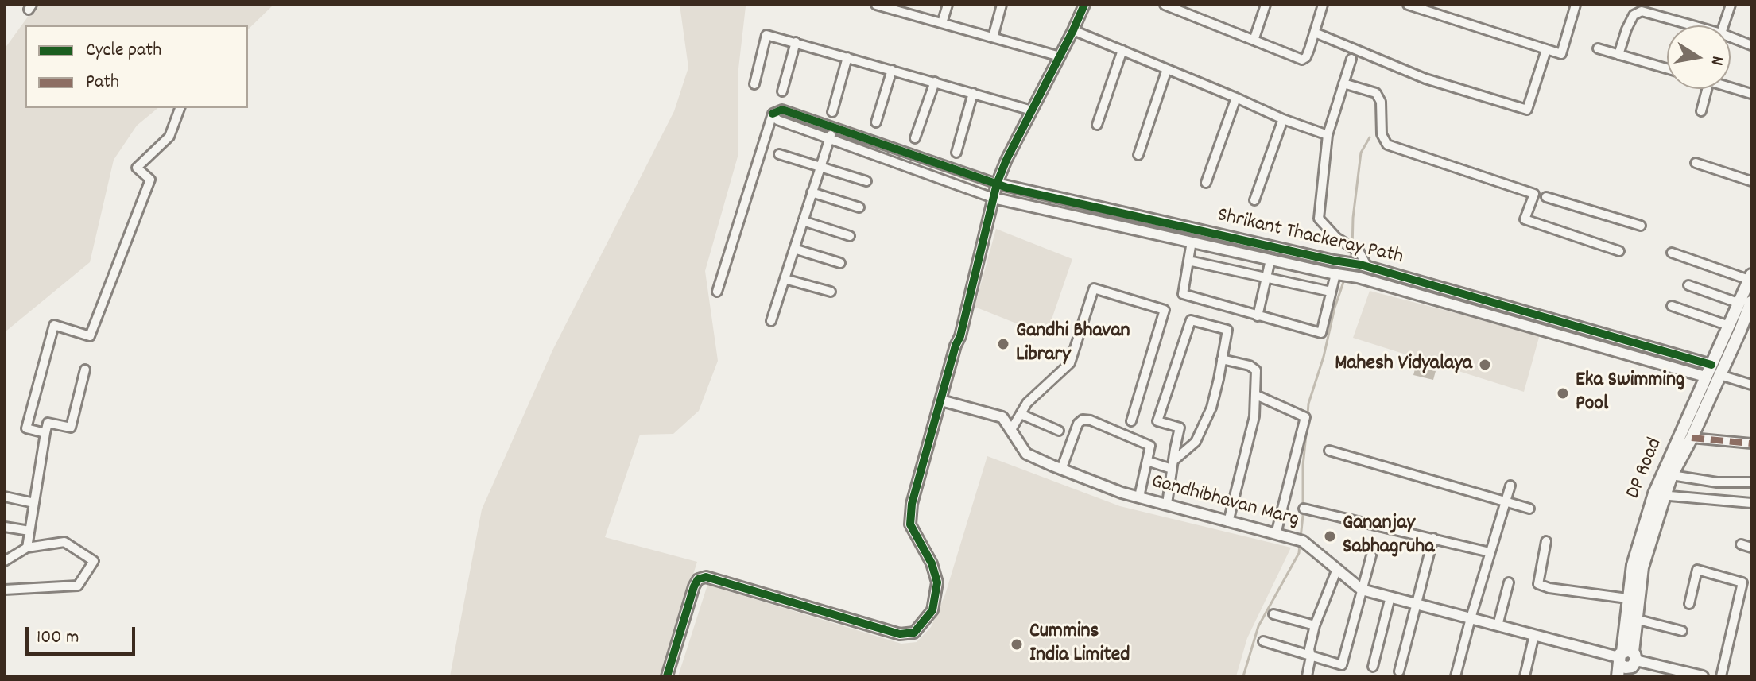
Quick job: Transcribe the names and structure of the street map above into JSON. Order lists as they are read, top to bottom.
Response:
{
  "streets": {
    "main road": ["Shrikant Thackeray Path", "DP Road"],
    "street": ["Gandhibhavan Marg"]
  },
  "crossings": [
    ["Shrikant Thackeray Path", "DP Road"],
    ["DP Road", "Gandhibhavan Marg"]
  ],
  "places": [
    "Gandhi Bhavan Library",
    "Mahesh Vidyalaya",
    "Eka Swimming Pool",
    "Gananjay Sabhagruha",
    "Cummins India Limited"
  ],
  "legend": ["Cycle path", "Path"],
  "scale_bar": "100 m",
  "north": "right"
}
